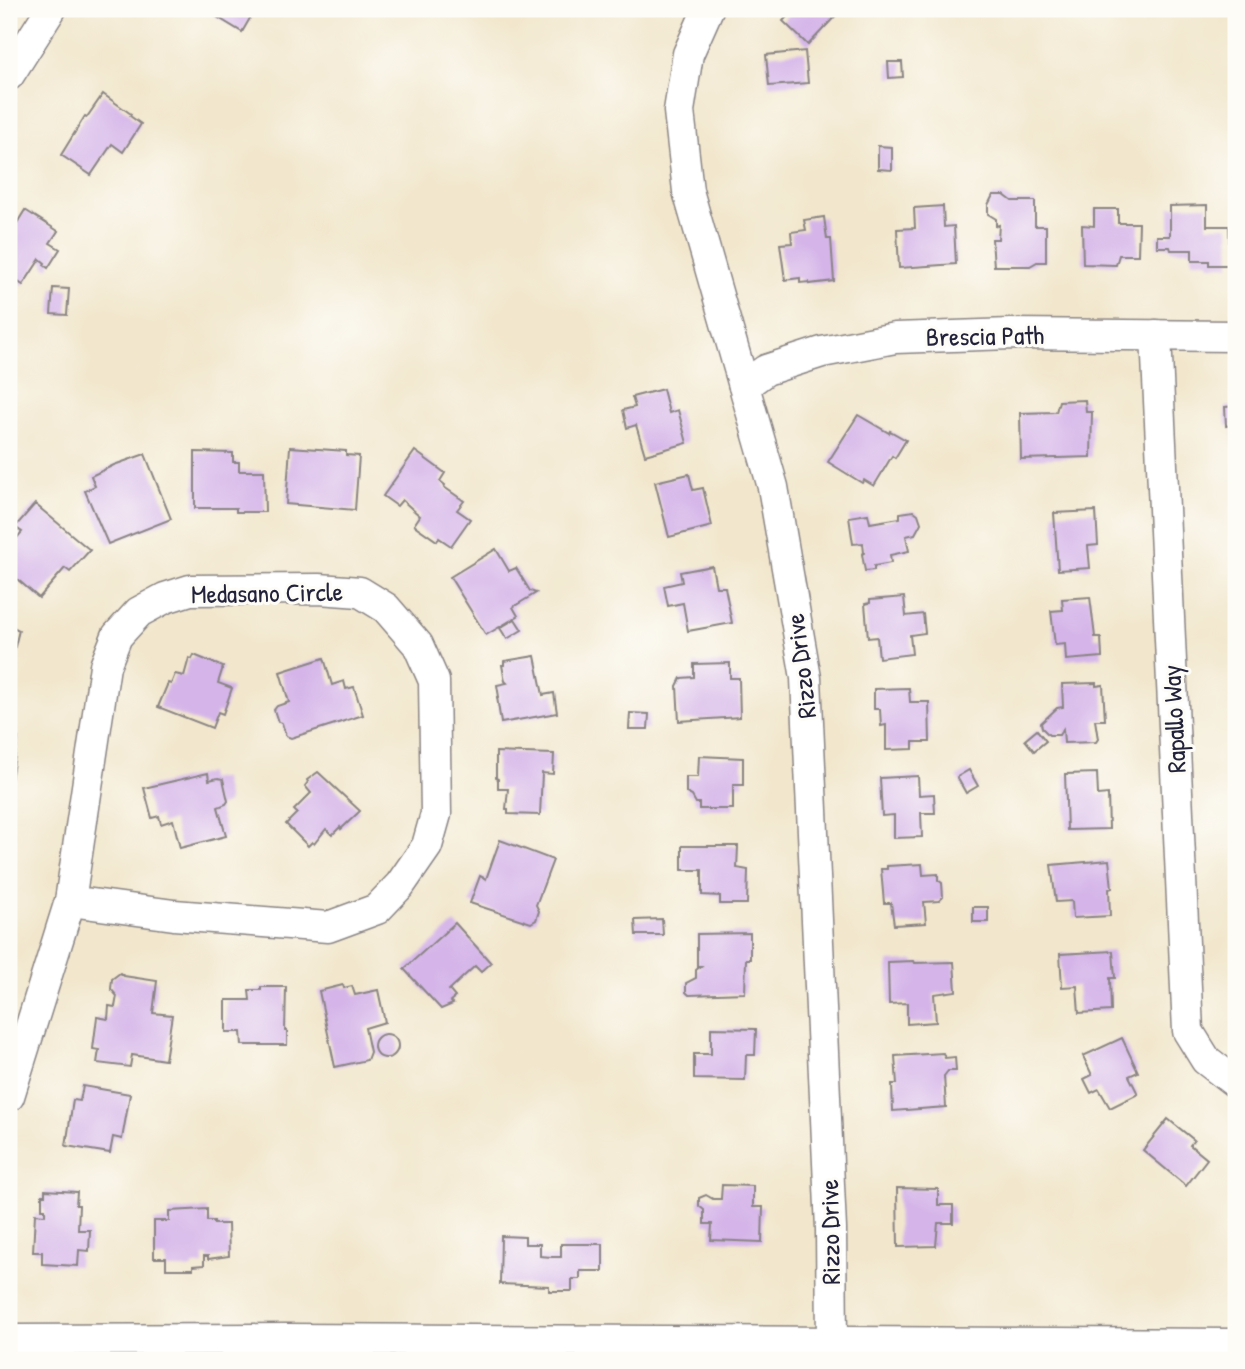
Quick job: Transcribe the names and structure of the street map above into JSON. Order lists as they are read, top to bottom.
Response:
{
  "streets": {
    "street": [
      "Brescia Path",
      "Medasano Circle",
      "Rizzo Drive",
      "Rapallo Way"
    ]
  },
  "crossings": [
    ["Brescia Path", "Rizzo Drive"],
    ["Brescia Path", "Rapallo Way"]
  ]
}
